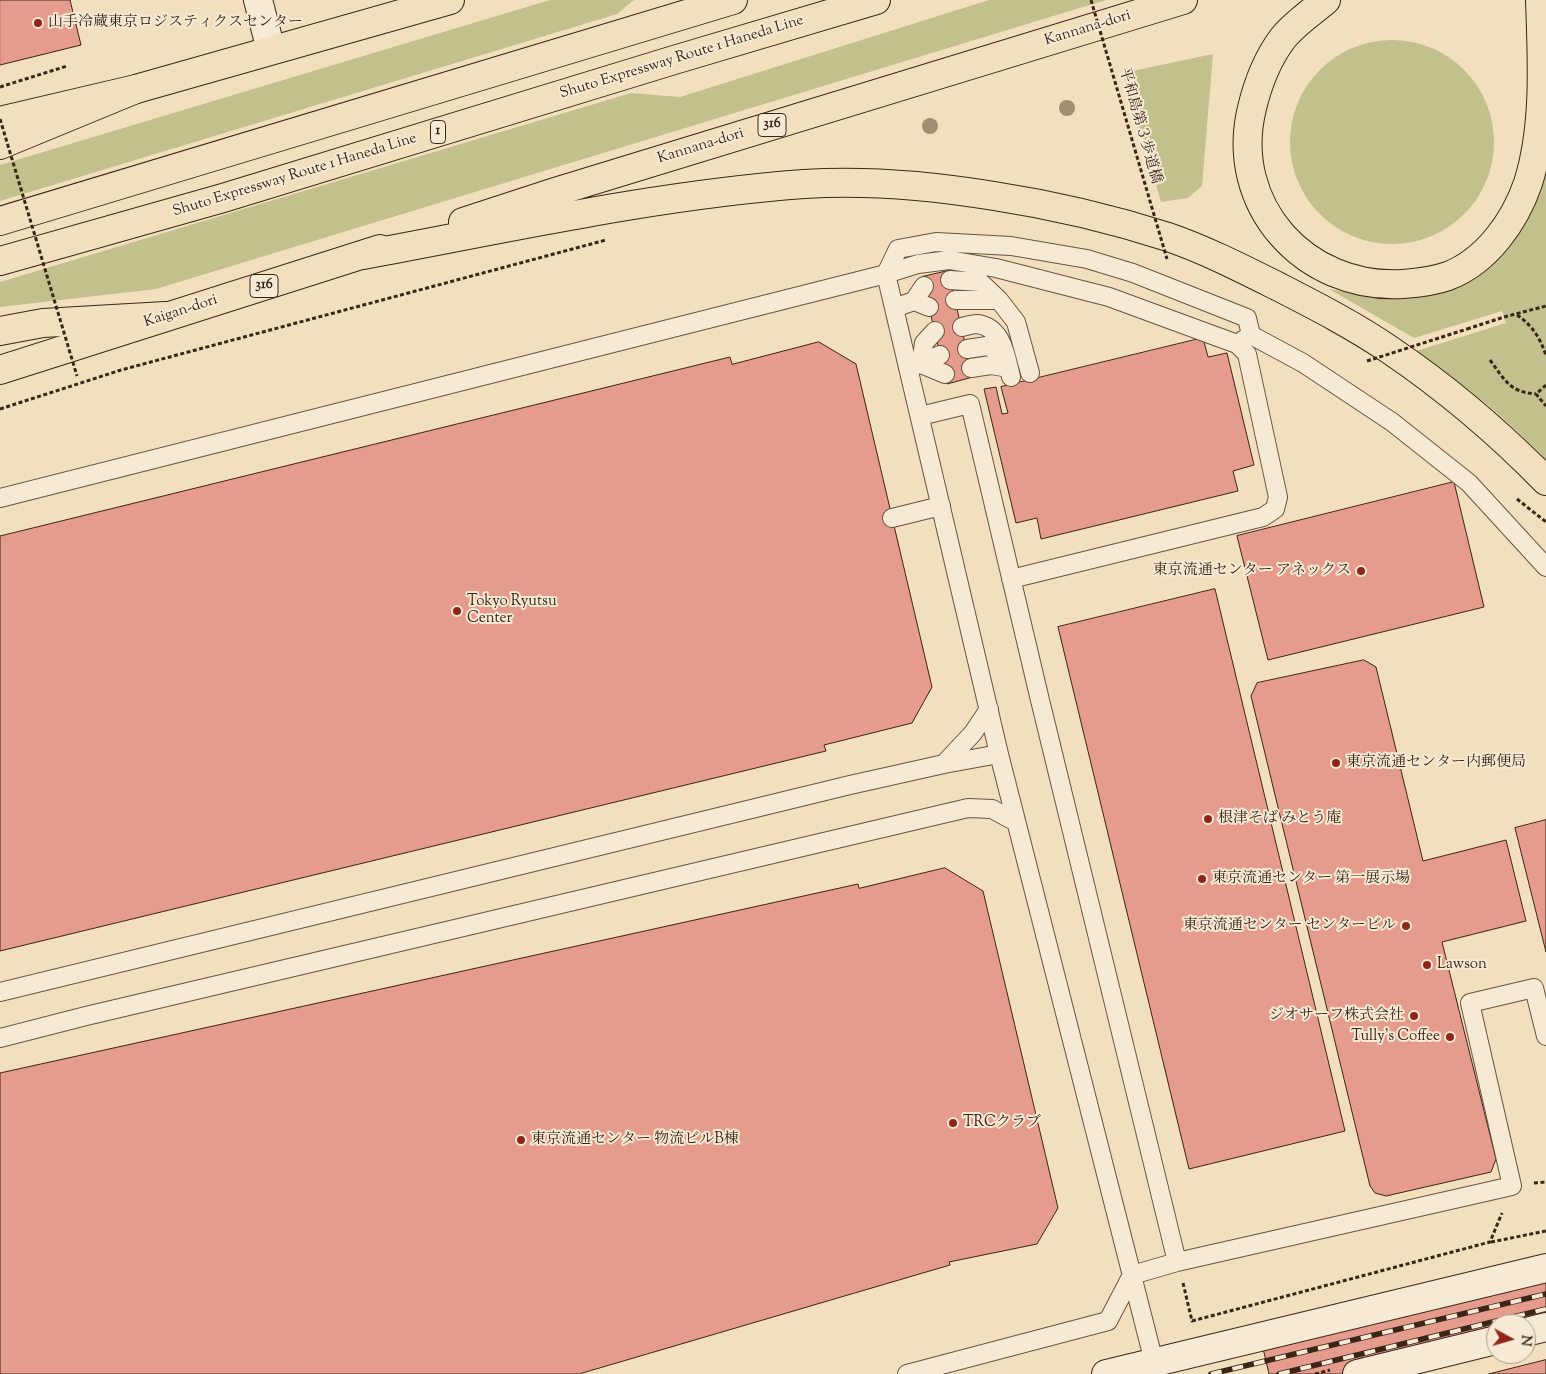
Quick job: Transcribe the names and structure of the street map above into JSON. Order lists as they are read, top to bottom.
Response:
{
  "streets": {
    "main road": [
      "Kannana-dori",
      "Shuto Expressway Route 1 Haneda Line",
      "316",
      "1",
      "Kaigan-dori"
    ],
    "path": ["平和島第３歩道橋"]
  },
  "crossings": [
    ["Kannana-dori", "Kaigan-dori"]
  ],
  "places": [
    "山手冷蔵東京ロジスティクスセンター",
    "東京流通センター アネックス",
    "Tokyo Ryutsu Center",
    "東京流通センター内郵便局",
    "根津そば みとう庵",
    "東京流通センター 第一展示場",
    "東京流通センター センタービル",
    "Lawson",
    "ジオサーフ株式会社",
    "Tully's Coffee",
    "TRCクラブ",
    "東京流通センター 物流ビルB棟"
  ],
  "north": "right"
}
